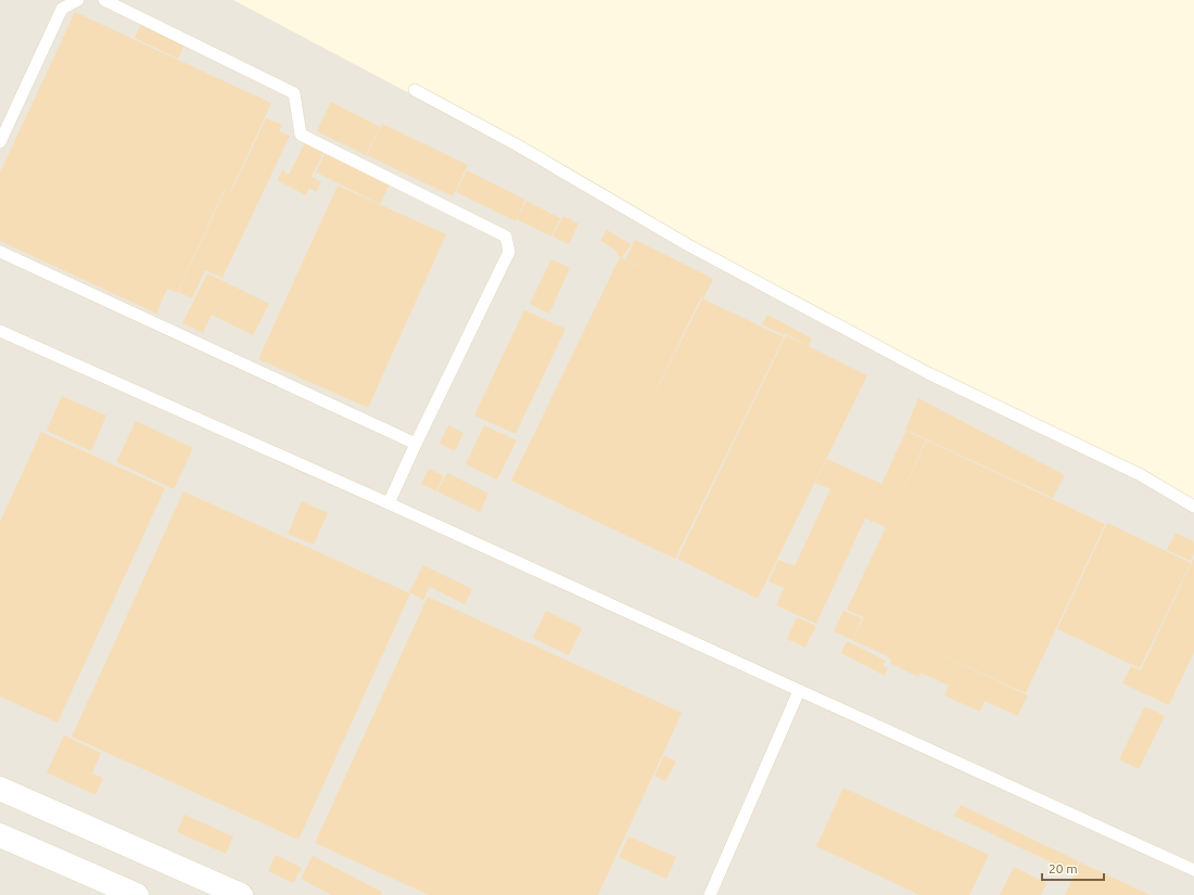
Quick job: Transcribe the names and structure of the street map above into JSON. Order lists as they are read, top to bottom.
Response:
{
  "scale_bar": "20 m"
}
